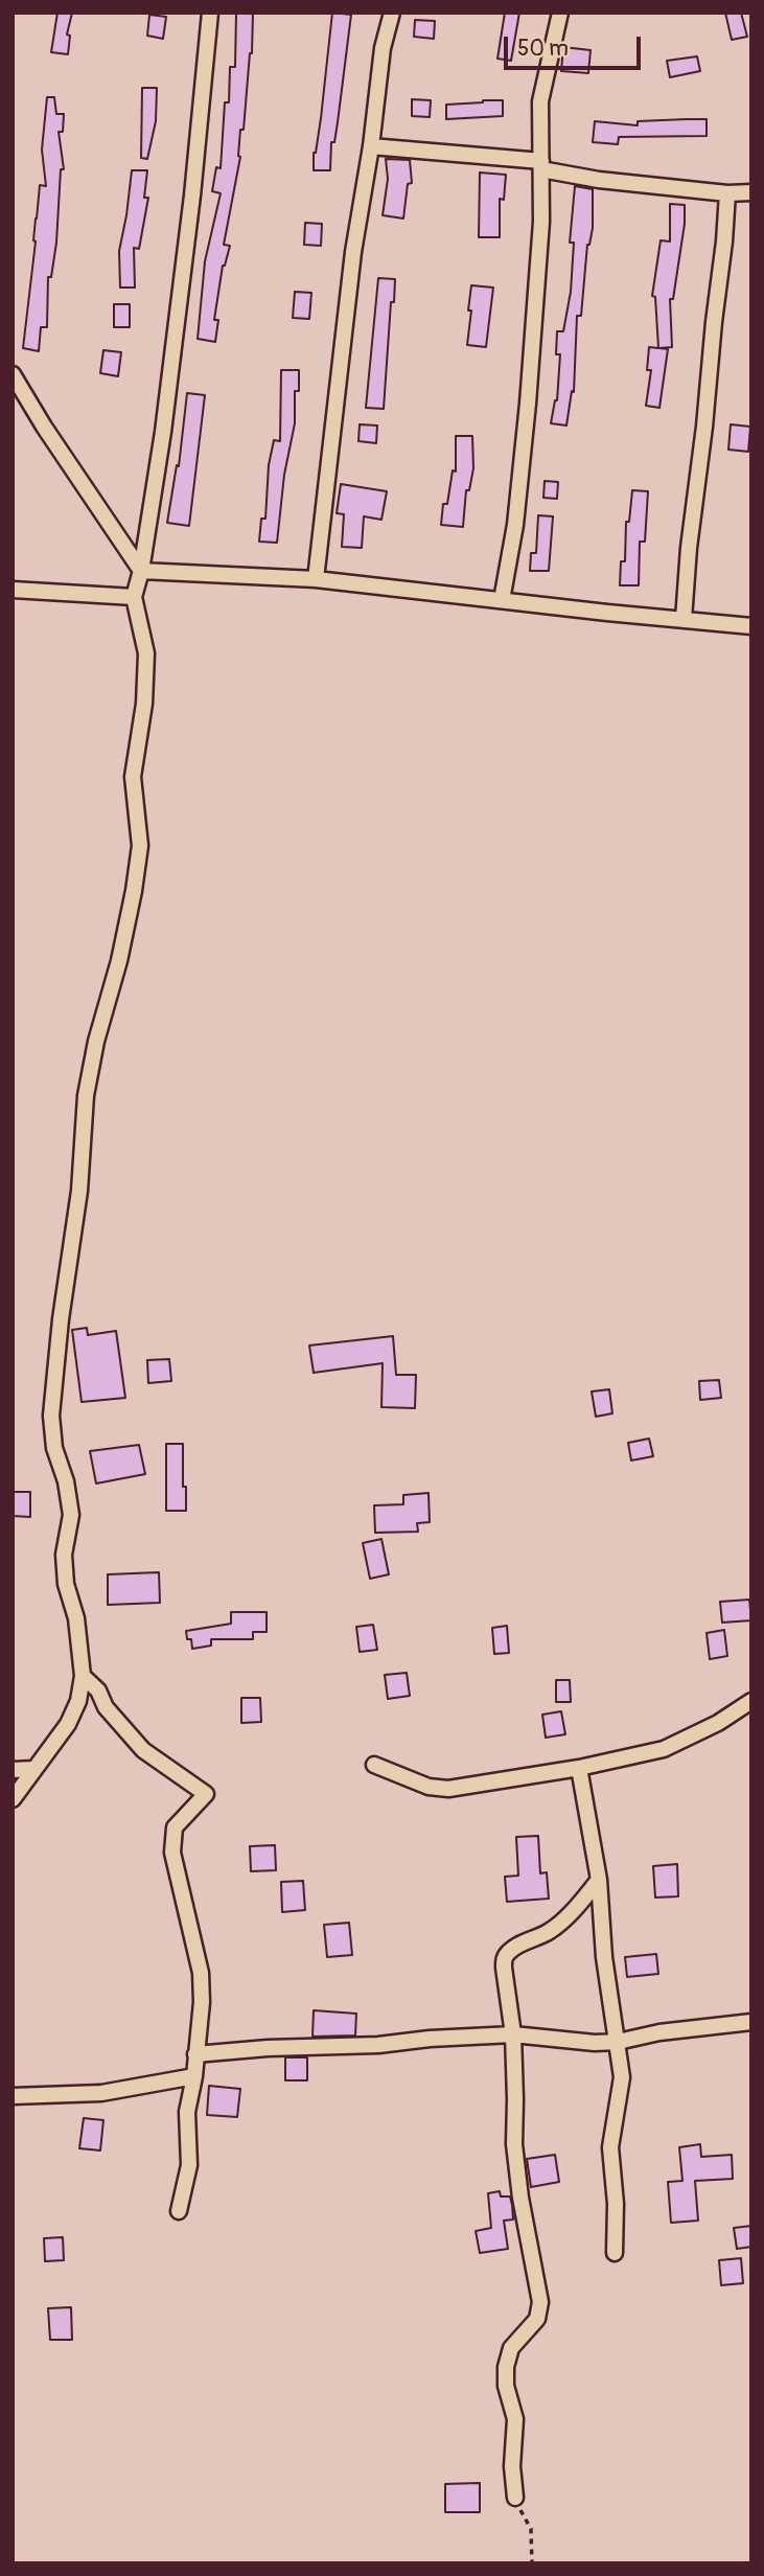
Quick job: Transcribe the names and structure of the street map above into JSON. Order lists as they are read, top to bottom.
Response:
{
  "scale_bar": "50 m"
}
